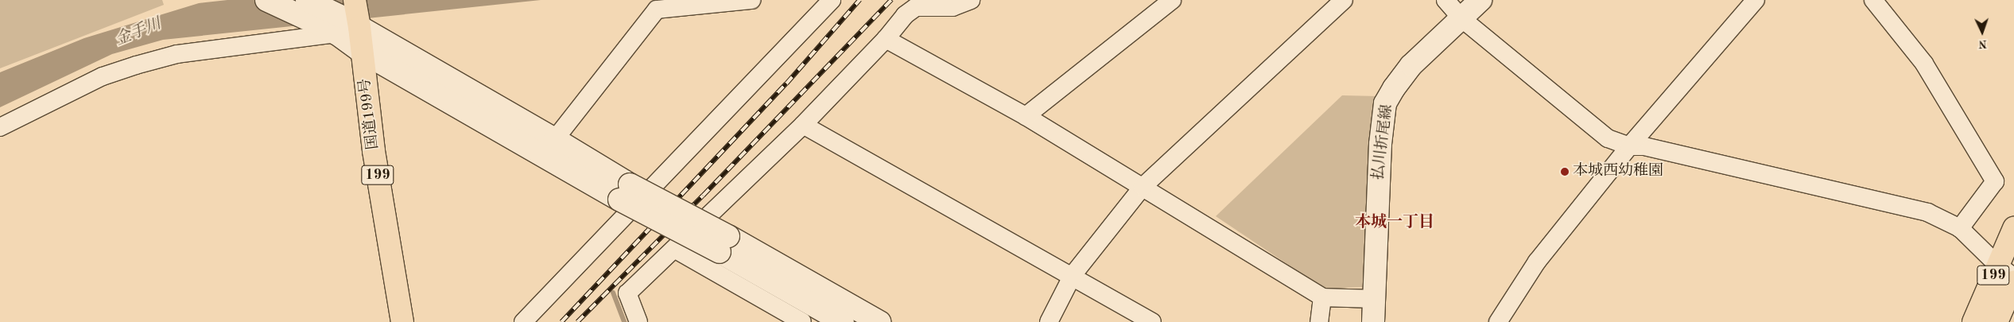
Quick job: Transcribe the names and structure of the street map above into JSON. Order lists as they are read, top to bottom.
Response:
{
  "streets": {
    "highway": ["国道199号", "199"],
    "street": ["払川折尾線"]
  },
  "districts": ["本城一丁目"],
  "water": ["金手川"],
  "places": ["本城西幼稚園"],
  "north": "bottom"
}
